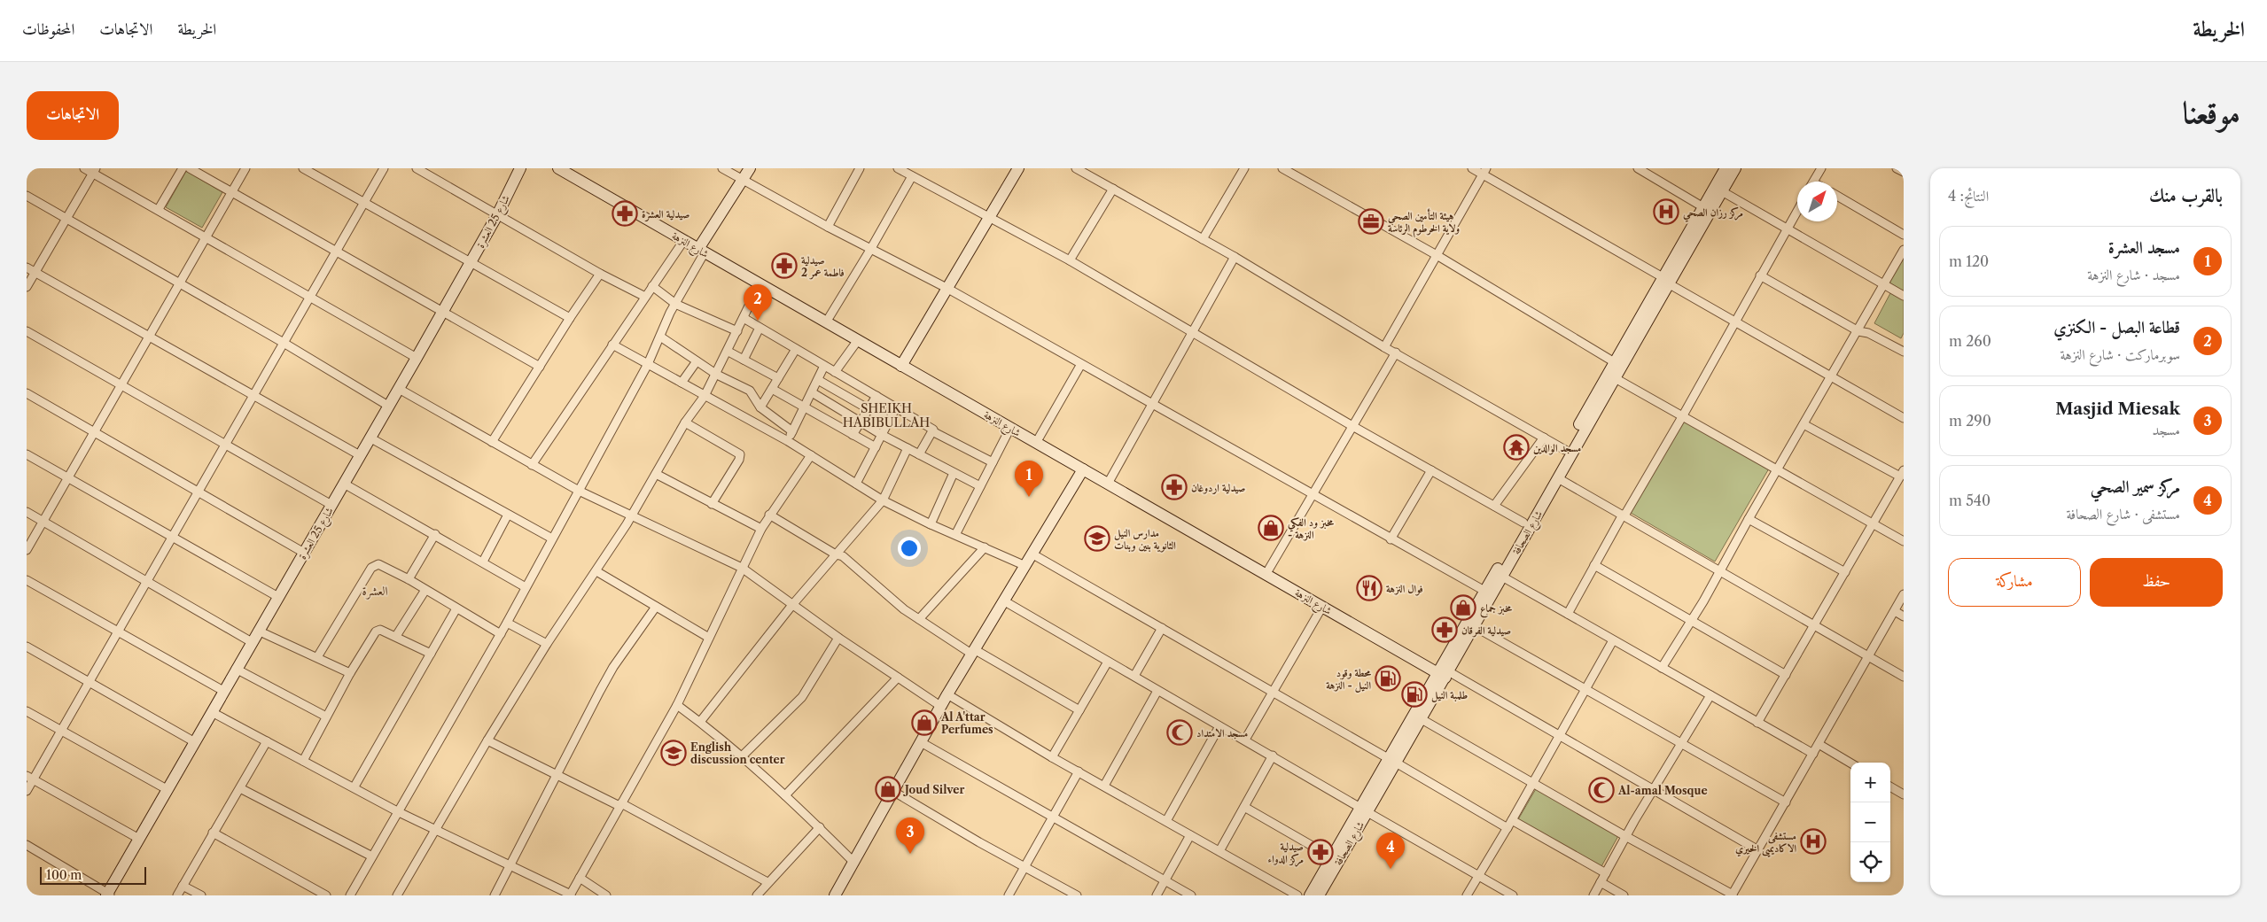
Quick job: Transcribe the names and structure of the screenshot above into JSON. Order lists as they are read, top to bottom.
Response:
{
  "streets": {
    "street": ["شارع 25 العشرة", "شارع النزهة", "شارع الصحافة"]
  },
  "crossings": [
    ["شارع النزهة", "شارع الصحافة"]
  ],
  "districts": ["SHEIKH HABIBULLAH", "العشرة"],
  "places": {
    "hospital": ["مركز رزان الصحي", "مستشفى الاكاديميى الخيري"],
    "pharmacy": [
      "صيدلية العشرة",
      "صيدلية فاطمة عمر 2",
      "صيدلية اردوغان",
      "صيدلية الفرقان",
      "صيدلية مركز الدواء"
    ],
    "office": ["هيئة التأمين الصحي ولاية الخرطوم الرئاسة"],
    "temple": ["مسجد الوالدين"],
    "shop": [
      "مخبز ود الفكي - النزهة",
      "مخبز جماع",
      "Al A'ttar Perfumes",
      "Joud Silver"
    ],
    "school or university": ["مدارس النيل الثانوية بنين وبنات", "English discussion center"],
    "restaurant": ["فوال النزهة"],
    "fuel station": ["محطة وقود النيل - النزهة", "طلمبة النيل"],
    "mosque": ["مسجد الامتداد", "Al-amal Mosque"]
  },
  "scale_bar": "100 m",
  "north": "top right",
  "page": {
    "header": "الخريطة",
    "nav": ["الخريطة", "الاتجاهات", "المحفوظات"],
    "title": "موقعنا",
    "buttons": [
      "الاتجاهات",
      ["حفظ", "مشاركة"]
    ],
    "heading": ["بالقرب منك", "النتائج: 4"],
    "list": [
      {
        "mark": "1",
        "name": "مسجد العشرة",
        "note": "مسجد · شارع النزهة",
        "value": "120 m"
      },
      {
        "mark": "2",
        "name": "قطاعة البصل - الكنزي",
        "note": "سوبرماركت · شارع النزهة",
        "value": "260 m"
      },
      {
        "mark": "3",
        "name": "Masjid Miesak",
        "note": "مسجد",
        "value": "290 m"
      },
      {
        "mark": "4",
        "name": "مركز سمير الصحي",
        "note": "مستشفى · شارع الصحافة",
        "value": "540 m"
      }
    ],
    "pins": [
      "2",
      "1",
      "3",
      "4"
    ],
    "map_buttons": ["+", "−"],
    "scale": "100 m"
  }
}
